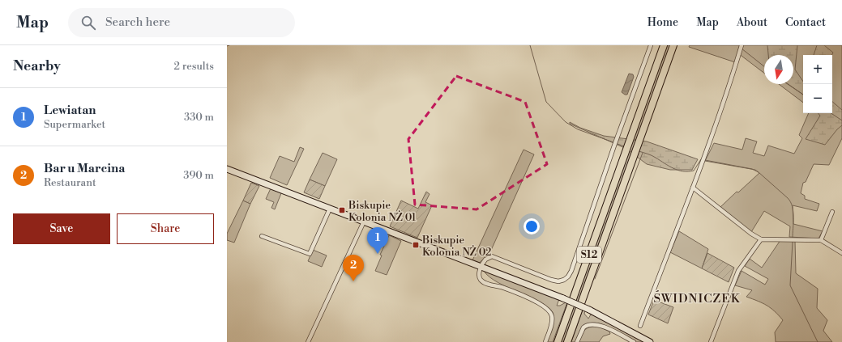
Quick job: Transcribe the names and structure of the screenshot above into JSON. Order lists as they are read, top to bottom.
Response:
{
  "streets": {
    "highway": ["S12"]
  },
  "districts": ["ŚWIDNICZEK"],
  "places": {
    "transit": ["Biskupie Kolonia NŻ 01", "Biskupie Kolonia NŻ 02"]
  },
  "north": "bottom",
  "page": {
    "header": "Map",
    "search": "Search here",
    "nav": [
      "Home",
      "Map",
      "About",
      "Contact"
    ],
    "heading": ["Nearby", "2 results"],
    "map_buttons": ["+", "−"],
    "list": [
      {
        "mark": "1",
        "name": "Lewiatan",
        "note": "Supermarket",
        "value": "330 m"
      },
      {
        "mark": "2",
        "name": "Bar u Marcina",
        "note": "Restaurant",
        "value": "390 m"
      }
    ],
    "buttons": ["Save", "Share"],
    "pins": ["1", "2"]
  }
}
